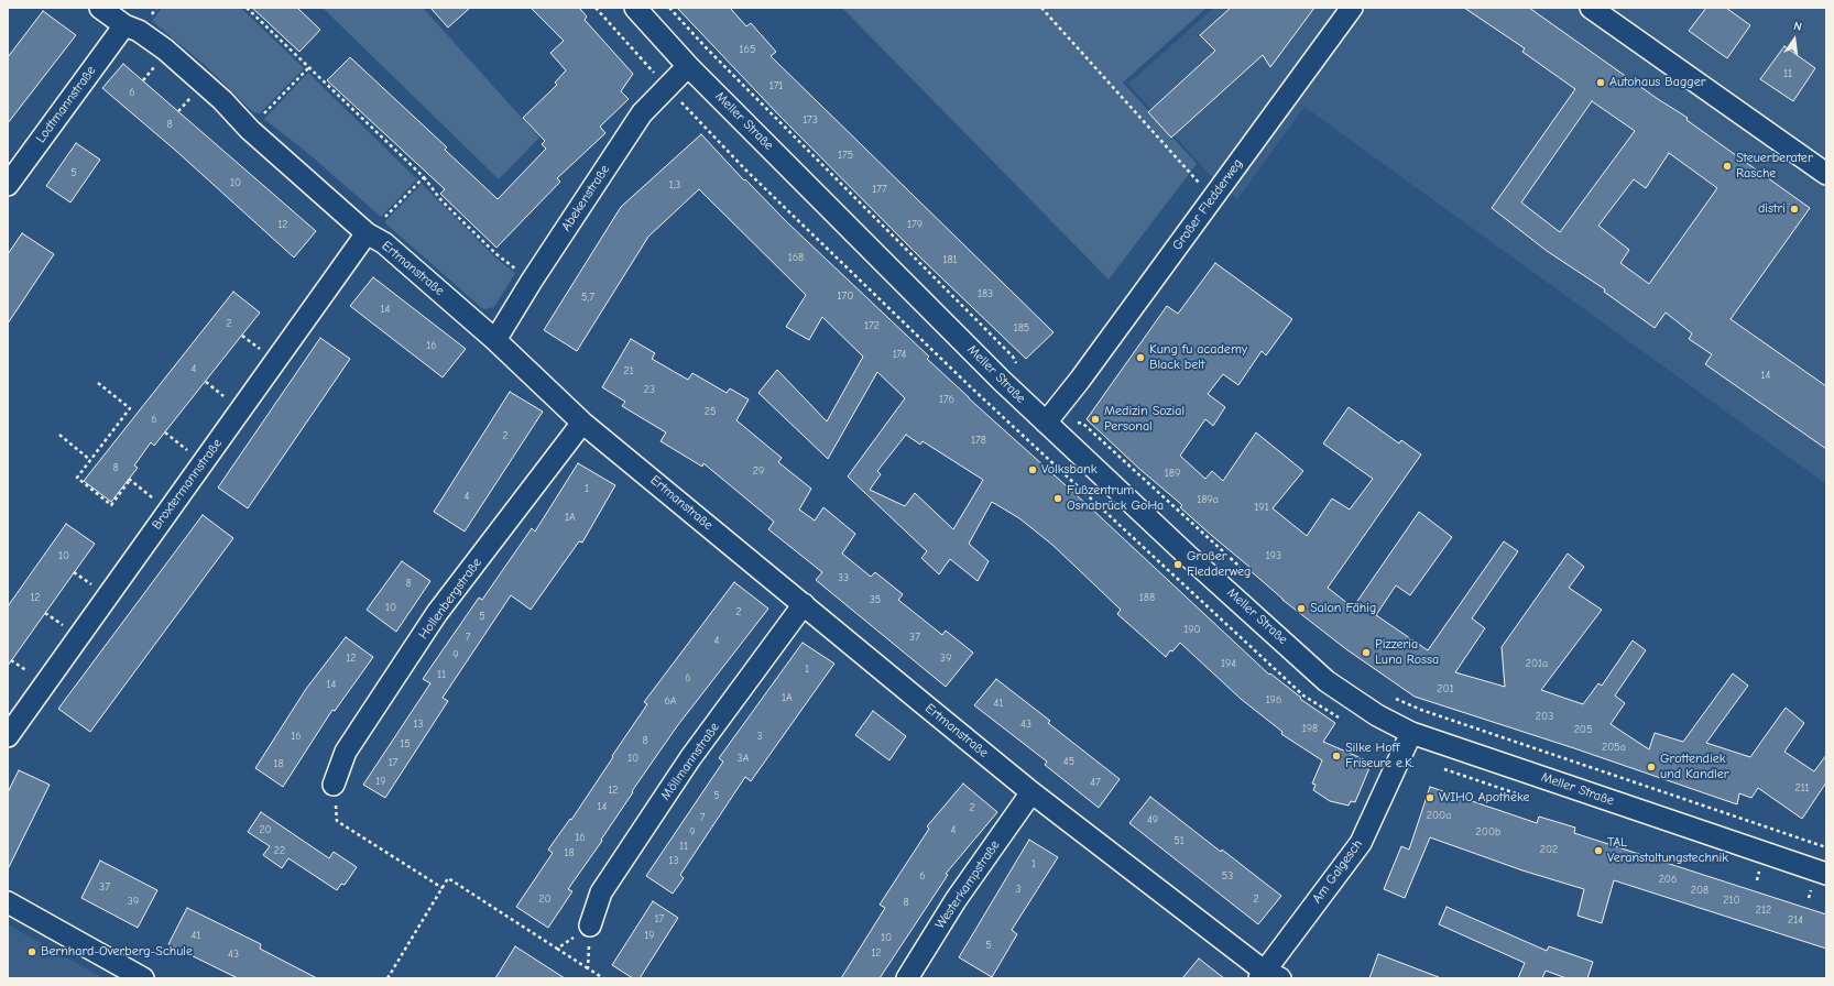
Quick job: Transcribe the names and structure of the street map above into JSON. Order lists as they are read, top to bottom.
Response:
{
  "streets": {
    "street": [
      "Lodtmannstraße",
      "Meller Straße",
      "Abekenstraße",
      "Großer Fledderweg",
      "Ertmanstraße",
      "Broxtermannstraße",
      "Hollenbergstraße",
      "Möllmannstraße",
      "Am Galgesch",
      "Westerkampstraße"
    ]
  },
  "crossings": [
    ["Lodtmannstraße", "Ertmanstraße"],
    ["Meller Straße", "Abekenstraße"],
    ["Meller Straße", "Großer Fledderweg"],
    ["Meller Straße", "Am Galgesch"],
    ["Abekenstraße", "Ertmanstraße"],
    ["Ertmanstraße", "Broxtermannstraße"],
    ["Ertmanstraße", "Hollenbergstraße"],
    ["Ertmanstraße", "Möllmannstraße"],
    ["Ertmanstraße", "Am Galgesch"],
    ["Ertmanstraße", "Westerkampstraße"]
  ],
  "places": [
    "Autohaus Bagger",
    "Steuerberater Rasche",
    "distri",
    "Kung fu academy Black belt",
    "Medizin Sozial Personal",
    "Volksbank",
    "Fußzentrum Osnabrück GoHa",
    "Großer Fledderweg",
    "Salon Fähig",
    "Pizzeria Luna Rossa",
    "Silke Hoff Friseure e.K.",
    "Grottendiek und Kandler",
    "WIHO Apotheke",
    "TAL Veranstaltungstechnik",
    "Bernhard-Overberg-Schule"
  ],
  "house_numbers": [
    "165",
    "11",
    "171",
    "6",
    "173",
    "8",
    "175",
    "5",
    "10",
    "1,3",
    "177",
    "12",
    "179",
    "168",
    "181",
    "183",
    "170",
    "5,7",
    "14",
    "2",
    "172",
    "185",
    "16",
    "174",
    "4",
    "21",
    "14",
    "23",
    "176",
    "25",
    "6",
    "2",
    "178",
    "8",
    "29",
    "189",
    "1",
    "4",
    "189a",
    "191",
    "1A",
    "10",
    "193",
    "33",
    "8",
    "12",
    "188",
    "35",
    "10",
    "2",
    "5",
    "190",
    "7",
    "37",
    "4",
    "9",
    "12",
    "39",
    "194",
    "201a",
    "1",
    "11",
    "6",
    "14",
    "201",
    "1A",
    "196",
    "6A",
    "41",
    "203",
    "13",
    "43",
    "198",
    "205",
    "16",
    "3",
    "8",
    "15",
    "205a",
    "10",
    "3A",
    "45",
    "17",
    "18",
    "19",
    "47",
    "211",
    "12",
    "5",
    "14",
    "2",
    "200a",
    "7",
    "49",
    "20",
    "4",
    "9",
    "200b",
    "16",
    "51",
    "11",
    "202",
    "22",
    "18",
    "13",
    "1",
    "6",
    "53",
    "206",
    "37",
    "3",
    "208",
    "20",
    "2",
    "210",
    "39",
    "8",
    "212",
    "17",
    "214",
    "41",
    "19",
    "10",
    "5",
    "12",
    "43"
  ],
  "north": "top"
}
